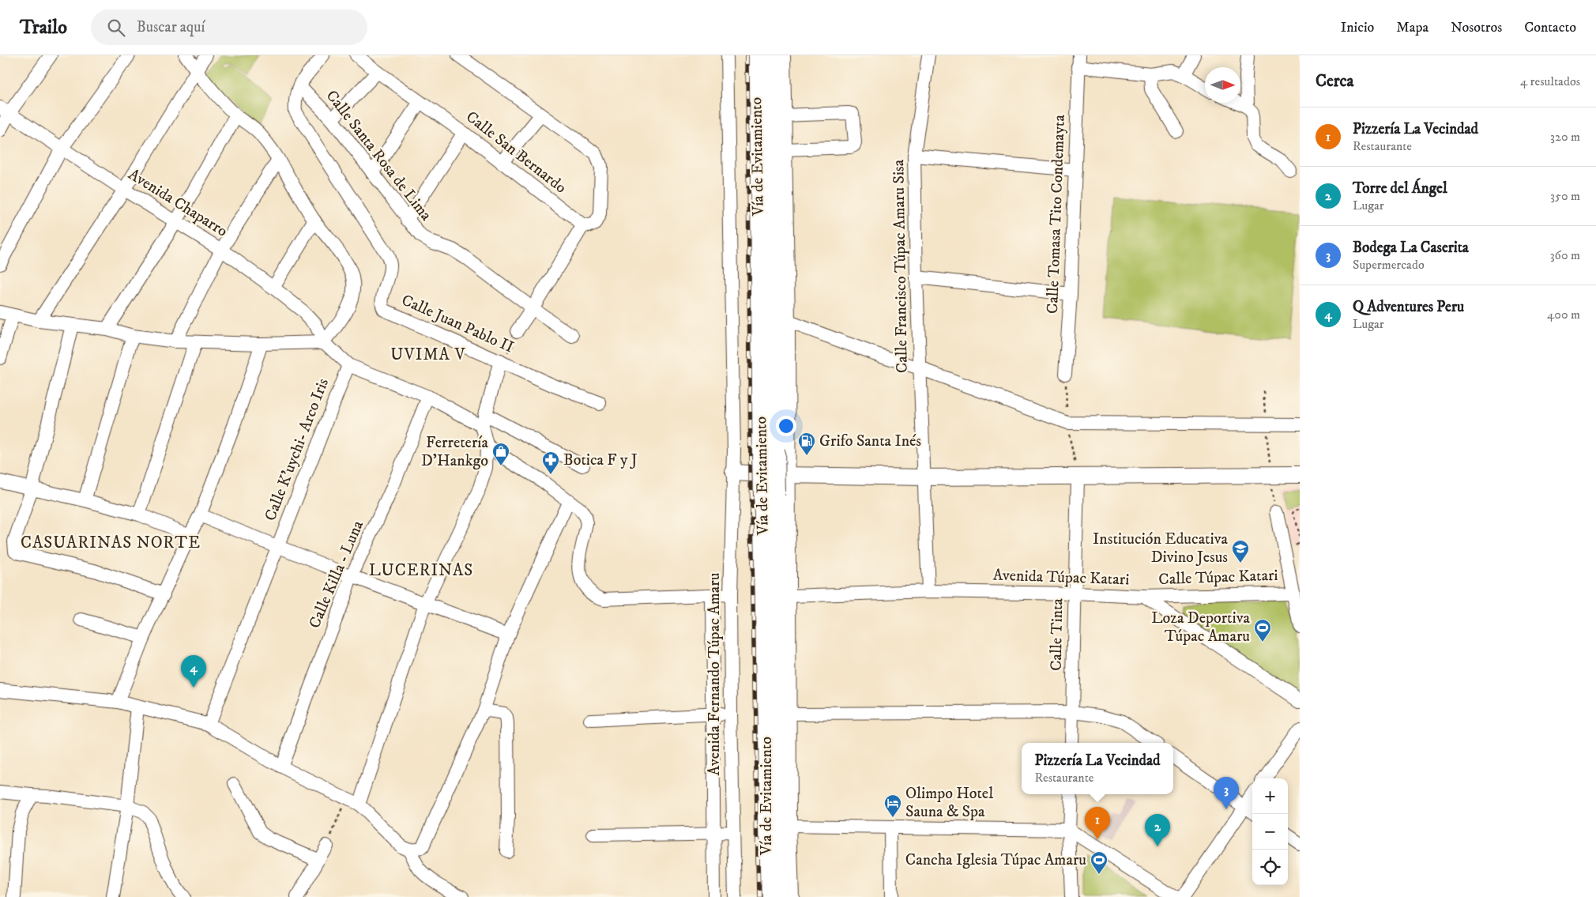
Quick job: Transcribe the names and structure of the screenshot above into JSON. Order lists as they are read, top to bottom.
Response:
{
  "streets": {
    "highway": ["Vía de Evitamiento"],
    "street": [
      "Calle San Bernardo",
      "Calle Santa Rosa de Lima",
      "Avenida Chaparro",
      "Calle Tomasa Tito Condemayta",
      "Calle Francisco Túpac Amaru Sisa",
      "Calle Juan Pablo II",
      "Calle K'uychi- Arco Iris",
      "Calle Killa - Luna",
      "Avenida Túpac Katari",
      "Calle Túpac Katari",
      "Calle Tinta",
      "Avenida Fernando Túpac Amaru"
    ]
  },
  "crossings": [
    ["Calle Santa Rosa de Lima", "Calle Juan Pablo II"],
    ["Calle Francisco Túpac Amaru Sisa", "Avenida Túpac Katari"],
    ["Avenida Túpac Katari", "Calle Túpac Katari"],
    ["Avenida Túpac Katari", "Calle Tinta"]
  ],
  "districts": ["UVIMA V", "CASUARINAS NORTE", "LUCERINAS"],
  "places": {
    "fuel station": ["Grifo Santa Inés"],
    "shop": ["Ferretería D'Hankgo"],
    "pharmacy": ["Botica F y J"],
    "school or university": ["Institución Educativa Divino Jesus"],
    "sports": ["Loza Deportiva Túpac Amaru", "Cancha Iglesia Túpac Amaru"],
    "hotel": ["Olimpo Hotel Sauna & Spa"]
  },
  "north": "right",
  "page": {
    "header": "Trailo",
    "search": "Buscar aquí",
    "nav": [
      "Inicio",
      "Mapa",
      "Nosotros",
      "Contacto"
    ],
    "heading": ["Cerca", "4 resultados"],
    "list": [
      {
        "mark": "1",
        "name": "Pizzería La Vecindad",
        "note": "Restaurante",
        "value": "320 m"
      },
      {
        "mark": "2",
        "name": "Torre del Ángel",
        "note": "Lugar",
        "value": "350 m"
      },
      {
        "mark": "3",
        "name": "Bodega La Caserita",
        "note": "Supermercado",
        "value": "360 m"
      },
      {
        "mark": "4",
        "name": "Q Adventures Peru",
        "note": "Lugar",
        "value": "400 m"
      }
    ],
    "pins": [
      "4",
      "3",
      "1",
      "2"
    ],
    "popup": ["Pizzería La Vecindad", "Restaurante"],
    "map_buttons": ["+", "−"]
  }
}
